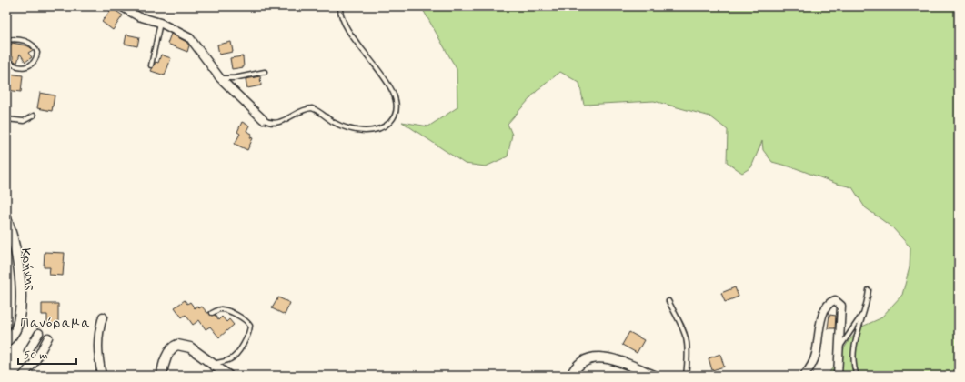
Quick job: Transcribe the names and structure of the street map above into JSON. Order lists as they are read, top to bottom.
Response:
{
  "streets": {
    "street": ["Κρήνης"]
  },
  "districts": ["Πανόραμα"],
  "scale_bar": "50 m"
}
